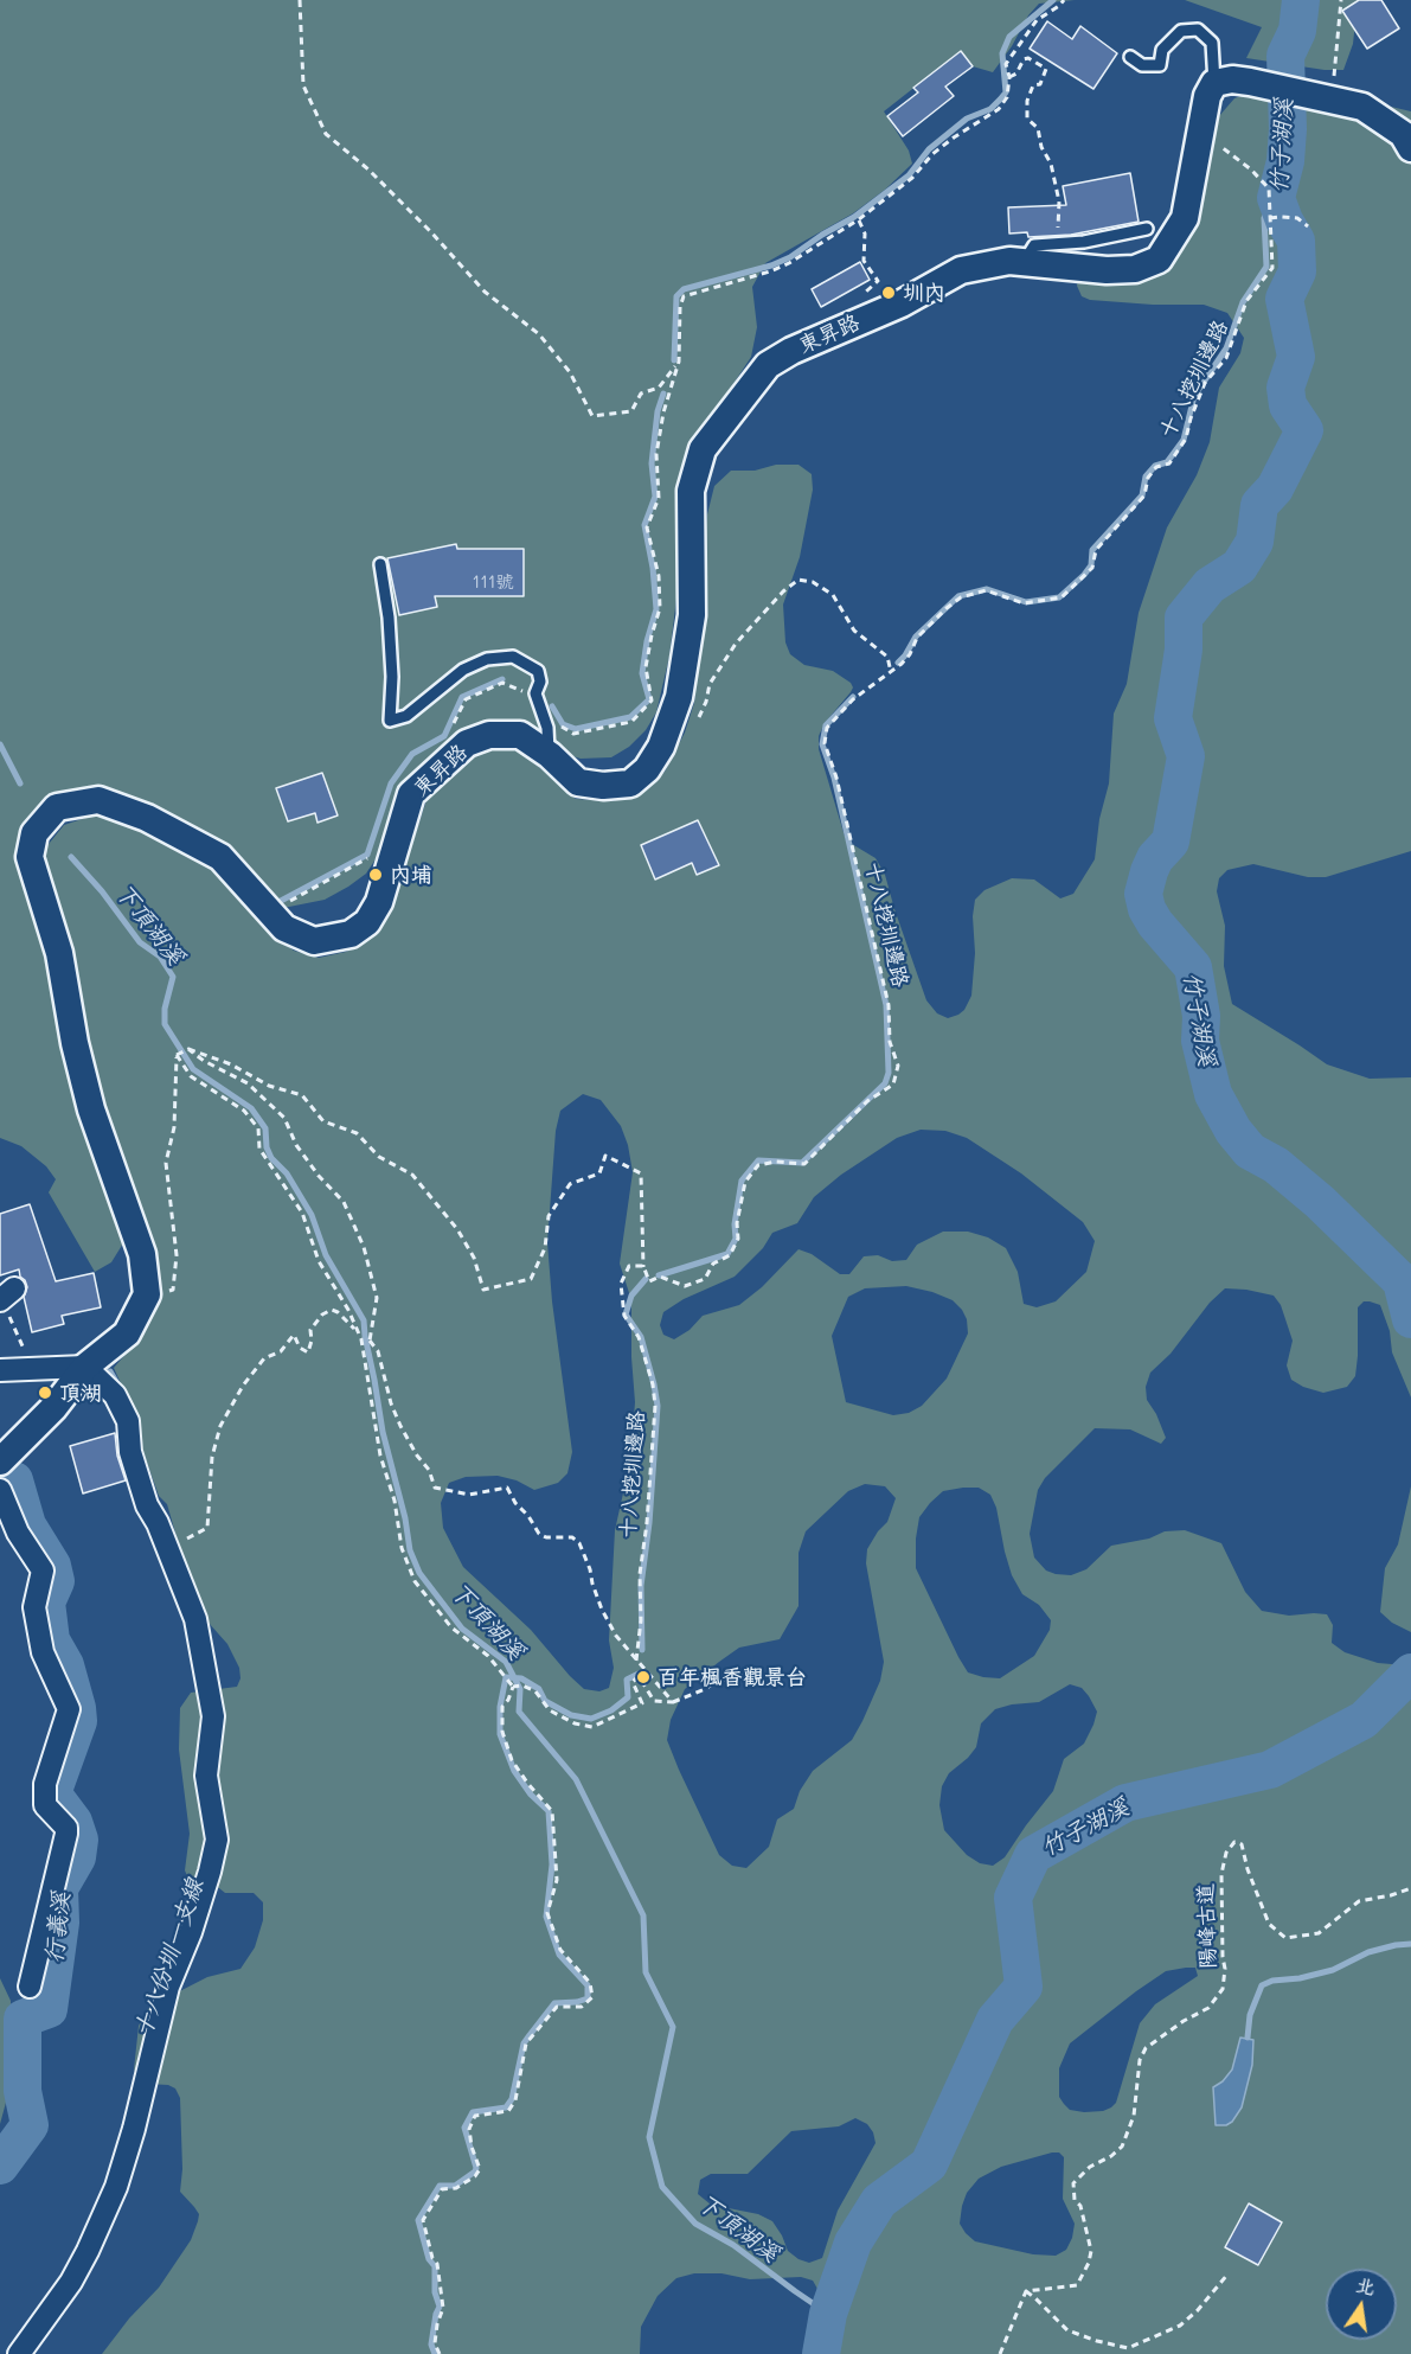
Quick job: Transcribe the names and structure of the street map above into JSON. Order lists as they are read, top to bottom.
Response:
{
  "streets": {
    "street": ["東昇路"],
    "path": ["十八挖圳邊路", "陽峰古道"]
  },
  "crossings": [
    ["東昇路", "十八挖圳邊路"]
  ],
  "water": [
    "竹子湖溪",
    "下頂湖溪",
    "行義溪",
    "十八份圳一支線"
  ],
  "places": [
    "圳內",
    "內埔",
    "頂湖",
    "百年楓香觀景台"
  ],
  "house_numbers": ["111號"],
  "north": "top"
}
